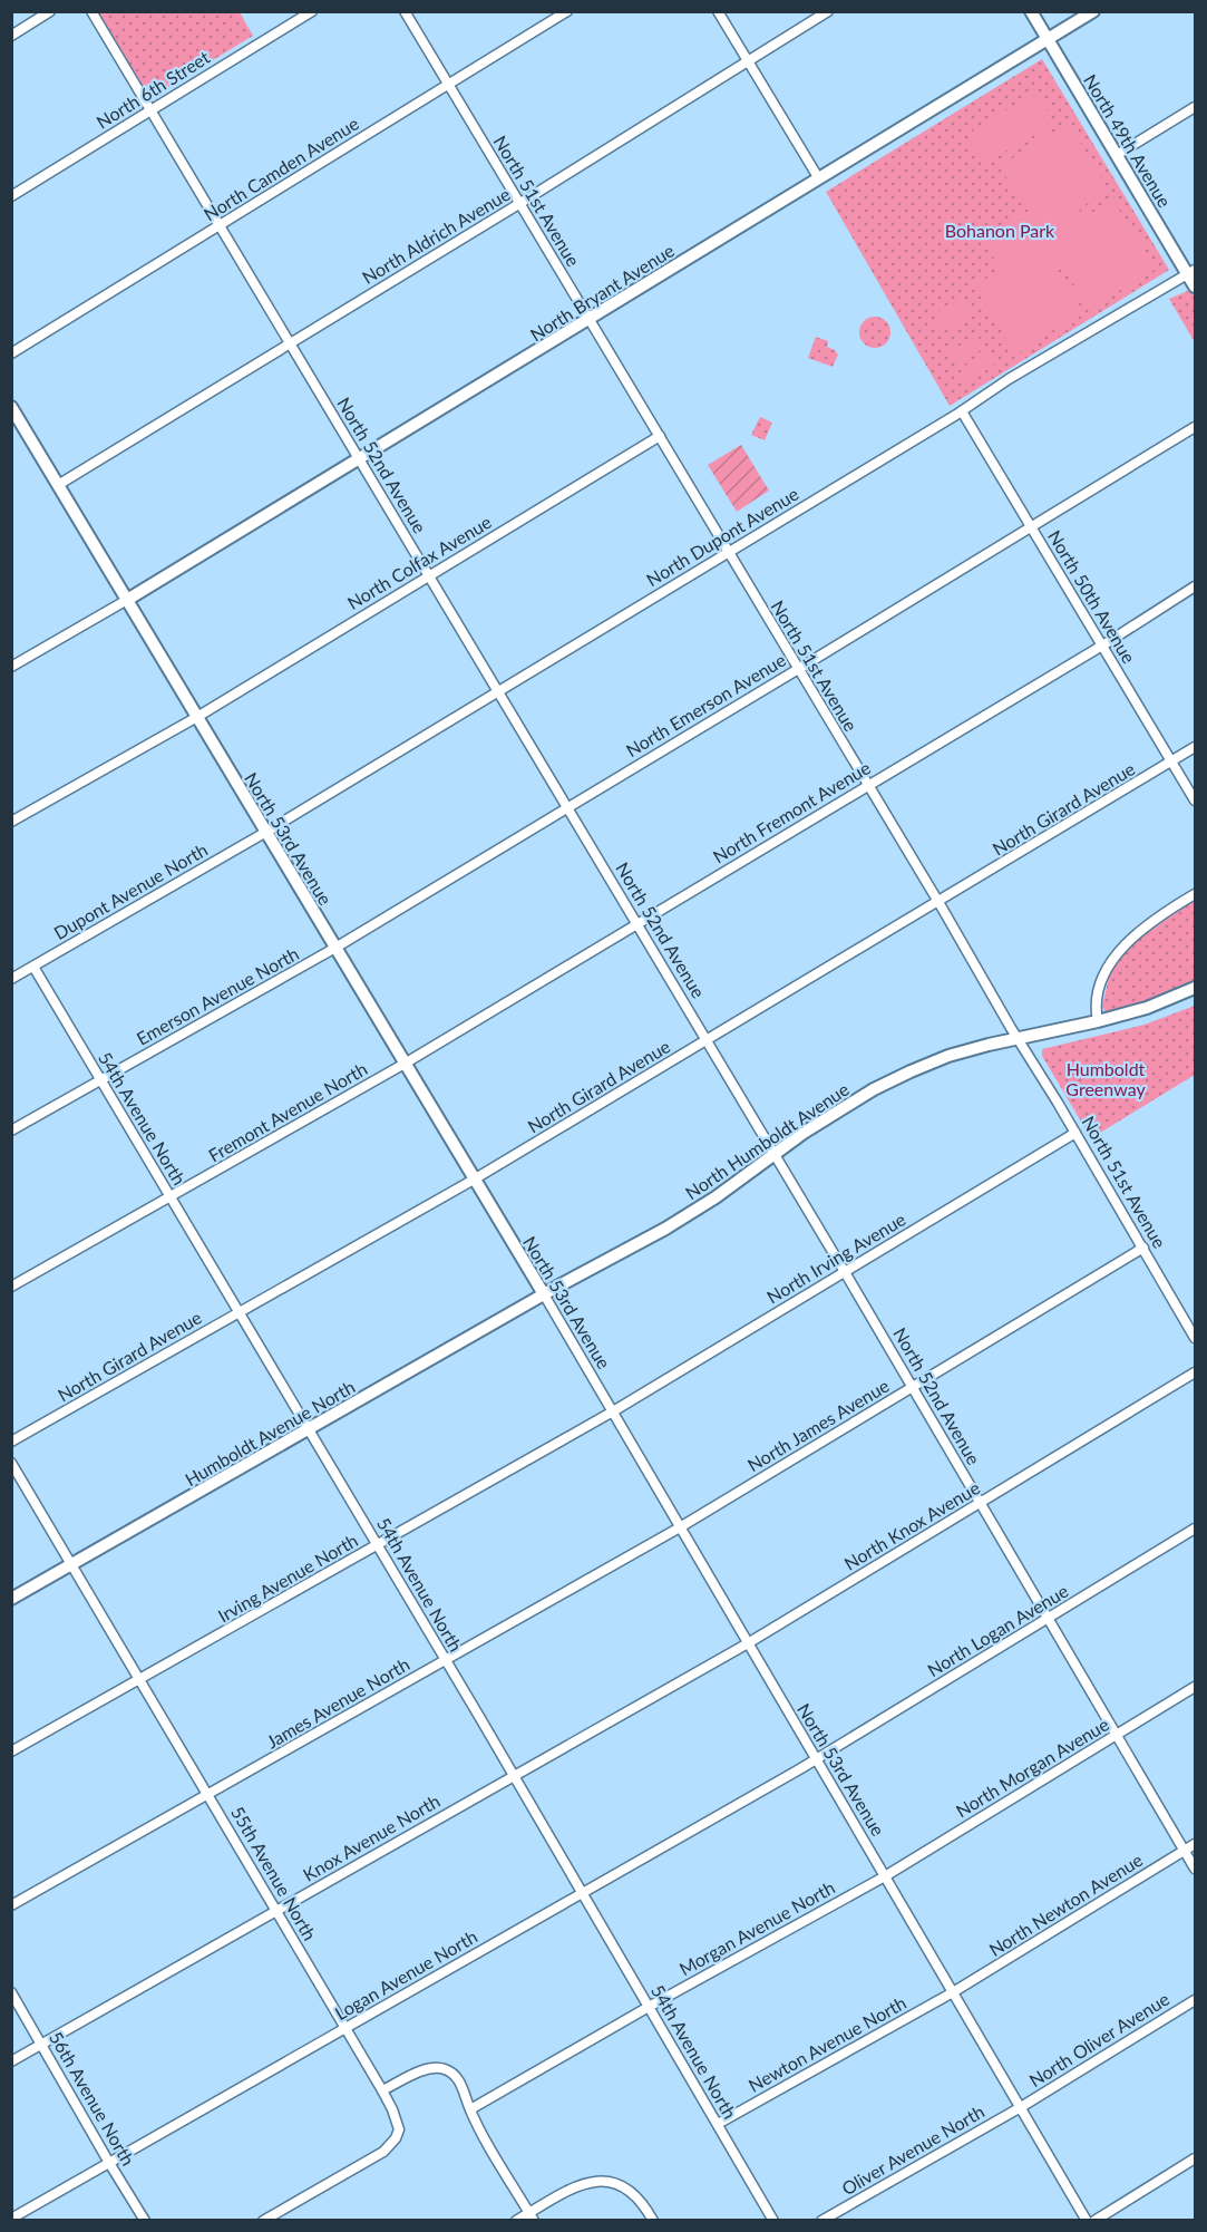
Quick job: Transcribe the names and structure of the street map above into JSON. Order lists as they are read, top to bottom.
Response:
{
  "streets": {
    "street": [
      "North 6th Street",
      "North 49th Avenue",
      "North Camden Avenue",
      "North 51st Avenue",
      "North Aldrich Avenue",
      "North Bryant Avenue",
      "North 52nd Avenue",
      "North Dupont Avenue",
      "North Colfax Avenue",
      "North 50th Avenue",
      "North Emerson Avenue",
      "North Girard Avenue",
      "North Fremont Avenue",
      "North 53rd Avenue",
      "Dupont Avenue North",
      "Emerson Avenue North",
      "Fremont Avenue North",
      "54th Avenue North",
      "North Humboldt Avenue",
      "North Irving Avenue",
      "North James Avenue",
      "Humboldt Avenue North",
      "North Knox Avenue",
      "Irving Avenue North",
      "North Logan Avenue",
      "James Avenue North",
      "North Morgan Avenue",
      "Knox Avenue North",
      "55th Avenue North",
      "North Newton Avenue",
      "Morgan Avenue North",
      "Logan Avenue North",
      "North Oliver Avenue",
      "Newton Avenue North",
      "56th Avenue North",
      "Oliver Avenue North"
    ]
  },
  "crossings": [
    ["North 6th Street", "North 52nd Avenue"],
    ["North 49th Avenue", "North Bryant Avenue"],
    ["North 49th Avenue", "North Dupont Avenue"],
    ["North Camden Avenue", "North 51st Avenue"],
    ["North Camden Avenue", "North 52nd Avenue"],
    ["North 51st Avenue", "North Aldrich Avenue"],
    ["North 51st Avenue", "North Bryant Avenue"],
    ["North 51st Avenue", "North Dupont Avenue"],
    ["North 51st Avenue", "North Colfax Avenue"],
    ["North 51st Avenue", "North Emerson Avenue"],
    ["North 51st Avenue", "North Girard Avenue"],
    ["North 51st Avenue", "North Fremont Avenue"],
    ["North 51st Avenue", "North Humboldt Avenue"],
    ["North 51st Avenue", "North Irving Avenue"],
    ["North 51st Avenue", "North James Avenue"],
    ["North Aldrich Avenue", "North 52nd Avenue"],
    ["North Aldrich Avenue", "North 53rd Avenue"],
    ["North Bryant Avenue", "North 52nd Avenue"],
    ["North Bryant Avenue", "North 53rd Avenue"],
    ["North 52nd Avenue", "North Dupont Avenue"],
    ["North 52nd Avenue", "North Colfax Avenue"],
    ["North 52nd Avenue", "North Emerson Avenue"],
    ["North 52nd Avenue", "North Girard Avenue"],
    ["North 52nd Avenue", "North Fremont Avenue"],
    ["North 52nd Avenue", "North Humboldt Avenue"],
    ["North 52nd Avenue", "North Irving Avenue"],
    ["North 52nd Avenue", "North James Avenue"],
    ["North 52nd Avenue", "North Knox Avenue"],
    ["North 52nd Avenue", "North Logan Avenue"],
    ["North 52nd Avenue", "North Morgan Avenue"],
    ["North 52nd Avenue", "North Newton Avenue"],
    ["North Dupont Avenue", "North 50th Avenue"],
    ["North Dupont Avenue", "North 53rd Avenue"],
    ["North Dupont Avenue", "Dupont Avenue North"],
    ["North Colfax Avenue", "North 53rd Avenue"],
    ["North 50th Avenue", "North Emerson Avenue"],
    ["North 50th Avenue", "North Girard Avenue"],
    ["North 50th Avenue", "North Fremont Avenue"],
    ["North Emerson Avenue", "North 53rd Avenue"],
    ["North Emerson Avenue", "Emerson Avenue North"],
    ["North Girard Avenue", "North 53rd Avenue"],
    ["North Girard Avenue", "54th Avenue North"],
    ["North Fremont Avenue", "North 53rd Avenue"],
    ["North Fremont Avenue", "Fremont Avenue North"],
    ["North 53rd Avenue", "Dupont Avenue North"],
    ["North 53rd Avenue", "Emerson Avenue North"],
    ["North 53rd Avenue", "Fremont Avenue North"],
    ["North 53rd Avenue", "North Humboldt Avenue"],
    ["North 53rd Avenue", "North Irving Avenue"],
    ["North 53rd Avenue", "North James Avenue"],
    ["North 53rd Avenue", "Humboldt Avenue North"],
    ["North 53rd Avenue", "North Knox Avenue"],
    ["North 53rd Avenue", "Irving Avenue North"],
    ["North 53rd Avenue", "North Logan Avenue"],
    ["North 53rd Avenue", "James Avenue North"],
    ["North 53rd Avenue", "North Morgan Avenue"],
    ["North 53rd Avenue", "Knox Avenue North"],
    ["North 53rd Avenue", "North Newton Avenue"],
    ["North 53rd Avenue", "Morgan Avenue North"],
    ["North 53rd Avenue", "Logan Avenue North"],
    ["North 53rd Avenue", "North Oliver Avenue"],
    ["North 53rd Avenue", "Newton Avenue North"],
    ["North 53rd Avenue", "Oliver Avenue North"],
    ["Dupont Avenue North", "54th Avenue North"],
    ["Emerson Avenue North", "54th Avenue North"],
    ["Fremont Avenue North", "54th Avenue North"],
    ["54th Avenue North", "Humboldt Avenue North"],
    ["54th Avenue North", "Irving Avenue North"],
    ["54th Avenue North", "James Avenue North"],
    ["54th Avenue North", "Knox Avenue North"],
    ["54th Avenue North", "Morgan Avenue North"],
    ["54th Avenue North", "Logan Avenue North"],
    ["54th Avenue North", "Newton Avenue North"],
    ["North Humboldt Avenue", "Humboldt Avenue North"],
    ["North Irving Avenue", "Irving Avenue North"],
    ["North James Avenue", "James Avenue North"],
    ["Humboldt Avenue North", "55th Avenue North"],
    ["North Knox Avenue", "Knox Avenue North"],
    ["Irving Avenue North", "55th Avenue North"],
    ["North Logan Avenue", "Logan Avenue North"],
    ["James Avenue North", "55th Avenue North"],
    ["North Morgan Avenue", "Morgan Avenue North"],
    ["Knox Avenue North", "55th Avenue North"],
    ["Knox Avenue North", "56th Avenue North"],
    ["55th Avenue North", "Logan Avenue North"],
    ["North Newton Avenue", "Newton Avenue North"],
    ["Logan Avenue North", "56th Avenue North"],
    ["North Oliver Avenue", "Oliver Avenue North"]
  ],
  "parks": ["Bohanon Park", "Humboldt Greenway"]
}
